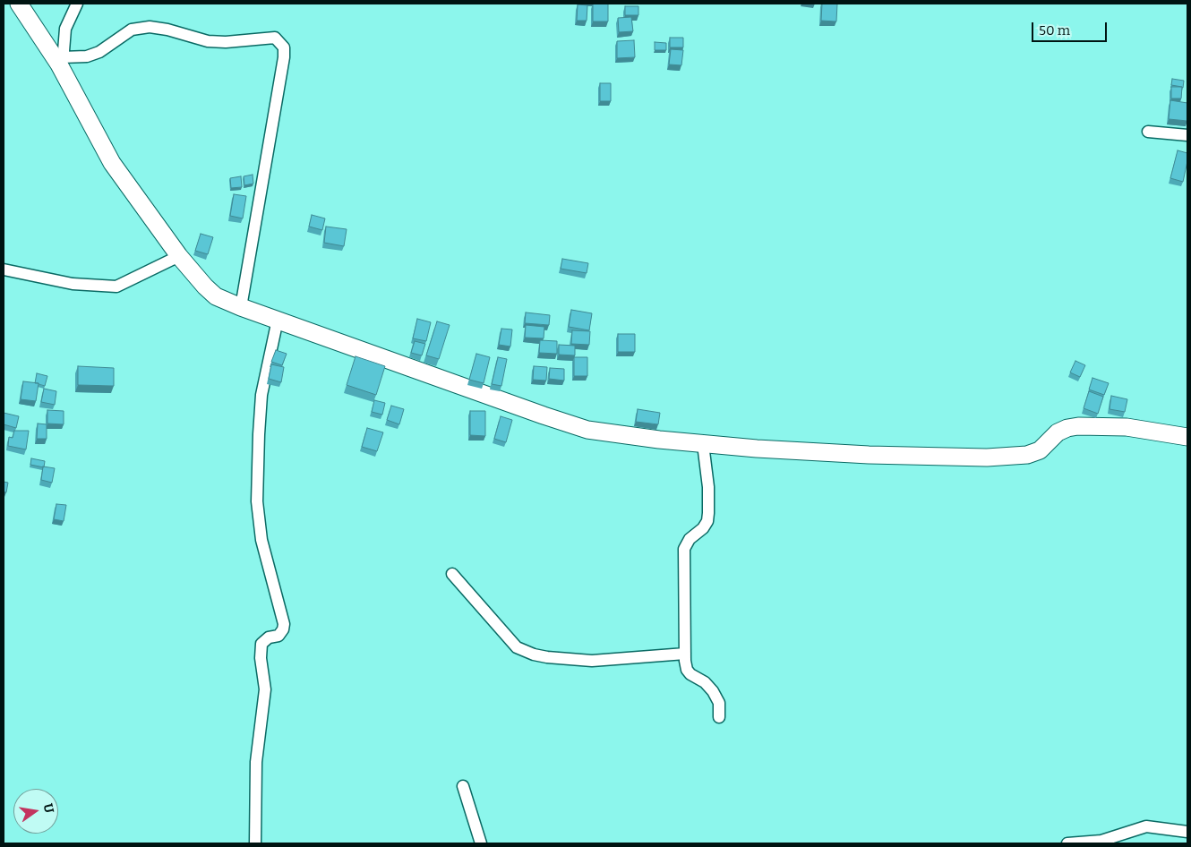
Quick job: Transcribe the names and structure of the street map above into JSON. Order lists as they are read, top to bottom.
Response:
{
  "scale_bar": "50 m",
  "north": "right"
}
